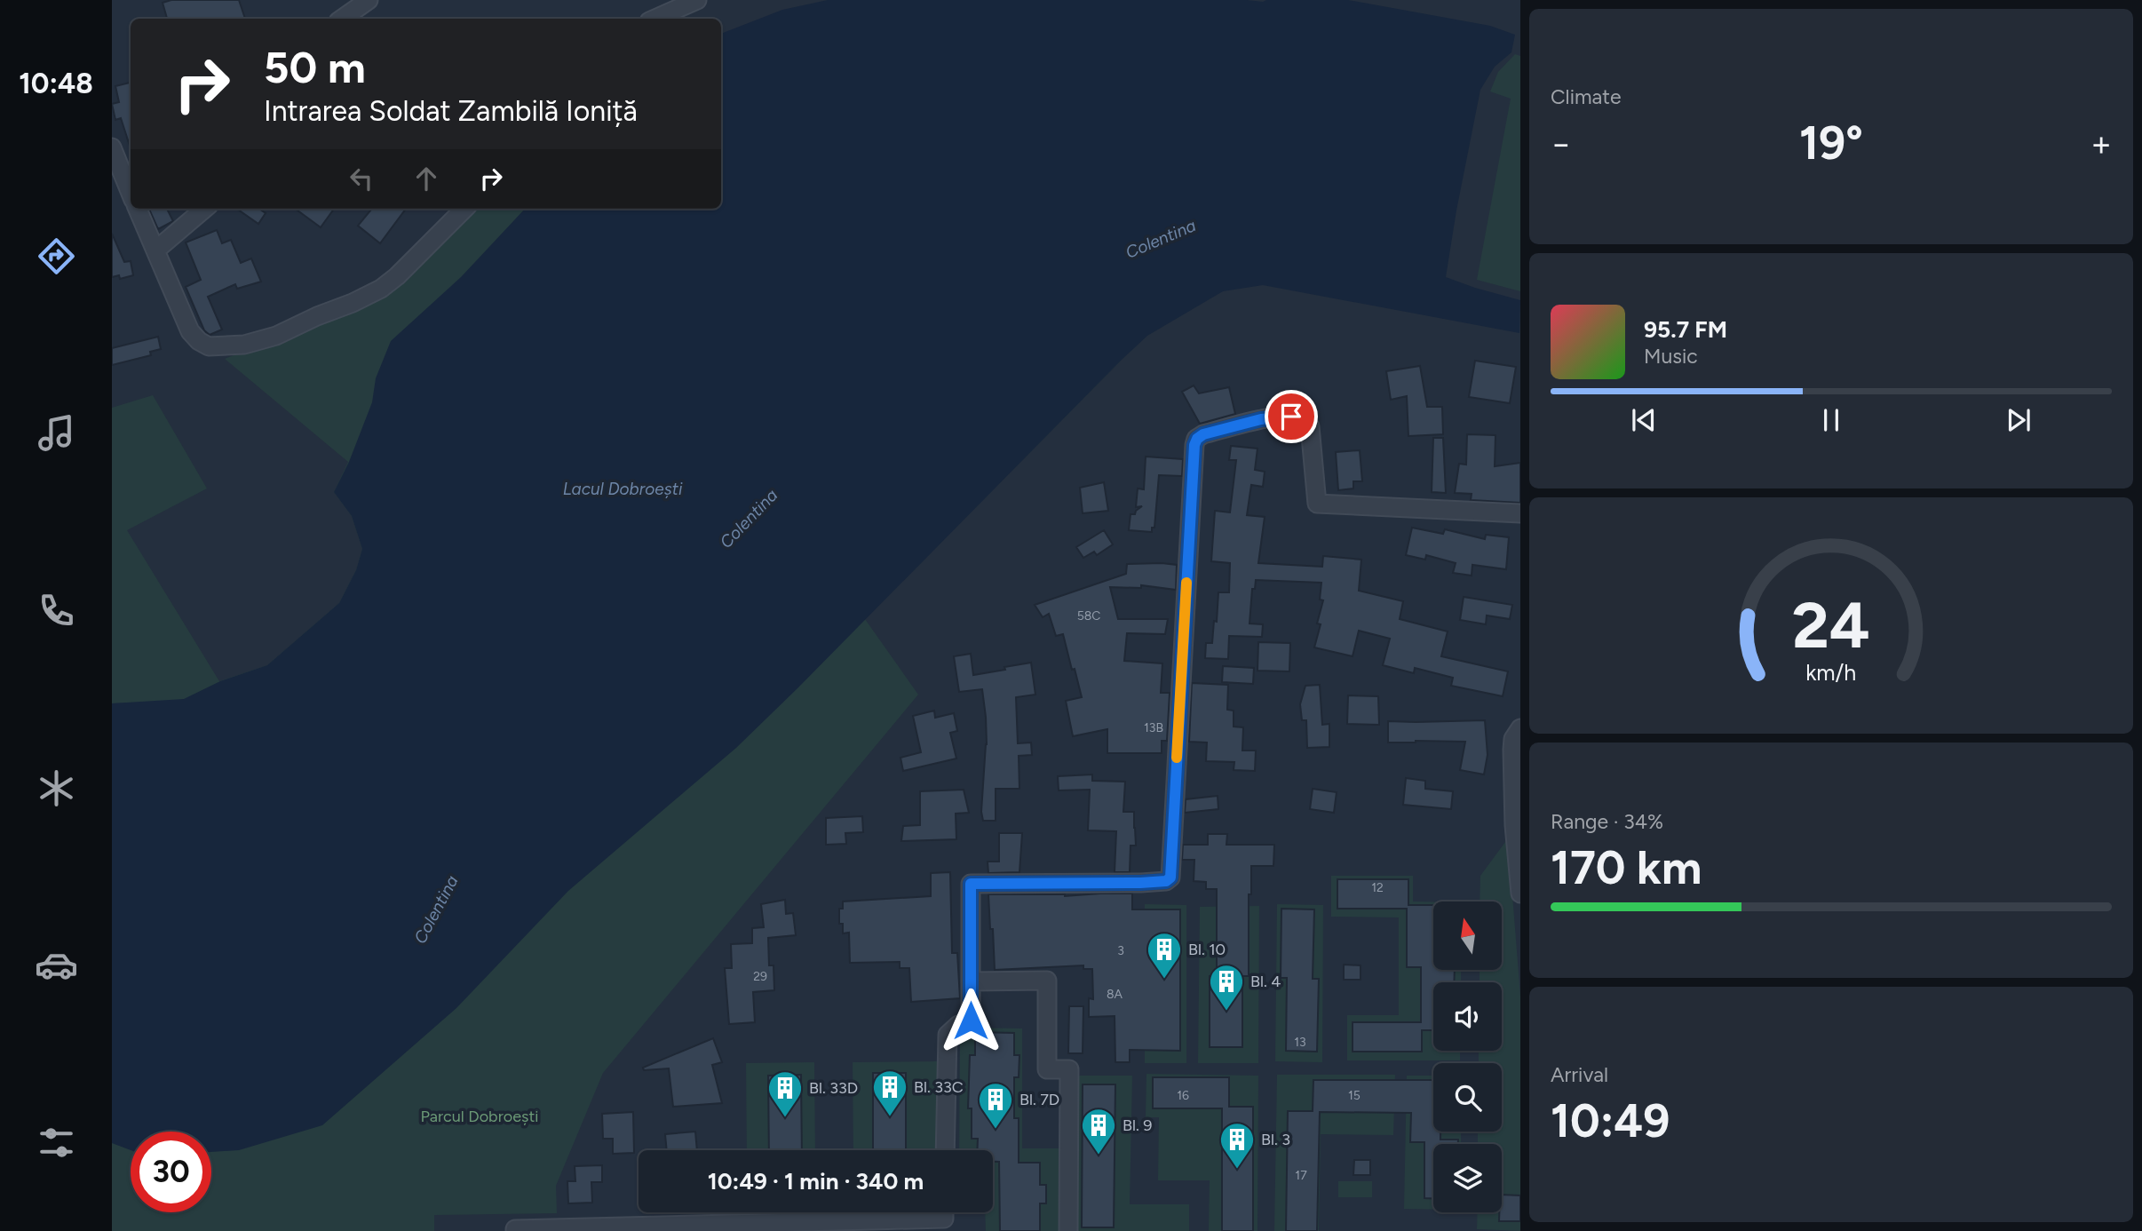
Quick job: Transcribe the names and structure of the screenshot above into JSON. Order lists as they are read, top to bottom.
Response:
{
  "water": ["Colentina", "Lacul Dobroești"],
  "parks": ["Parcul Dobroești"],
  "places": {
    "building": [
      "Bl. 10",
      "Bl. 4",
      "Bl. 33C",
      "Bl. 33D",
      "Bl. 7D",
      "Bl. 9",
      "Bl. 3"
    ]
  },
  "house_numbers": [
    "58C",
    "13B",
    "12",
    "3",
    "29",
    "8A",
    "13",
    "16",
    "15",
    "17"
  ],
  "north": "top",
  "page": {
    "tabs": "10:48",
    "tile": [
      "Climate",
      ["Range · 34%", "170 km"],
      ["Arrival", "10:49"]
    ],
    "turn": ["50 m", "Intrarea Soldat Zambilă Ioniță"],
    "heat": ["−", "19°", "+"],
    "song": ["95.7 FM", "Music"],
    "limit": "30",
    "trip": "10:49 · 1 min · 340 m",
    "gauge": ["24", "km/h"]
  }
}
